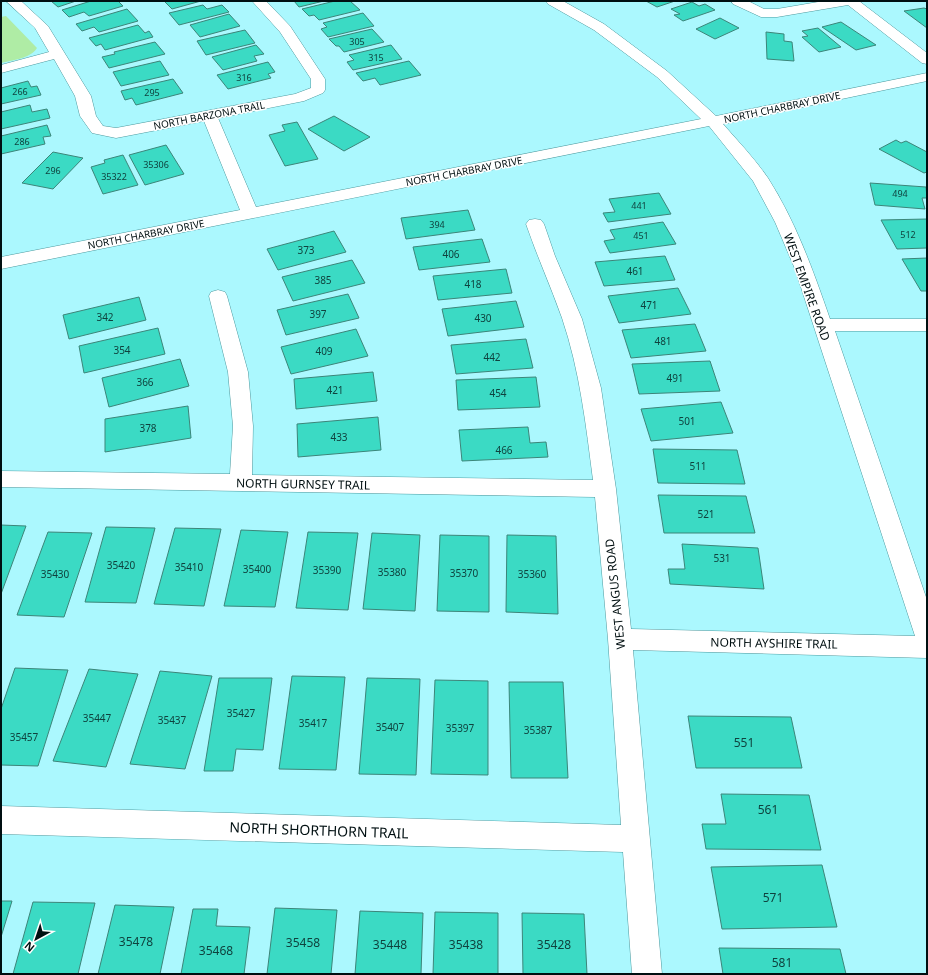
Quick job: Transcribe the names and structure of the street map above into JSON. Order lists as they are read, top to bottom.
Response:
{
  "streets": {
    "street": [
      "NORTH CHARBRAY DRIVE",
      "NORTH BARZONA TRAIL",
      "WEST EMPIRE ROAD",
      "NORTH GURNSEY TRAIL",
      "WEST ANGUS ROAD",
      "NORTH AYSHIRE TRAIL",
      "NORTH SHORTHORN TRAIL"
    ]
  },
  "crossings": [
    ["NORTH CHARBRAY DRIVE", "WEST EMPIRE ROAD"],
    ["NORTH GURNSEY TRAIL", "WEST ANGUS ROAD"],
    ["WEST ANGUS ROAD", "NORTH AYSHIRE TRAIL"],
    ["WEST ANGUS ROAD", "NORTH SHORTHORN TRAIL"]
  ],
  "house_numbers": [
    "305",
    "315",
    "316",
    "266",
    "295",
    "286",
    "35306",
    "296",
    "35322",
    "494",
    "441",
    "394",
    "512",
    "451",
    "373",
    "406",
    "461",
    "385",
    "418",
    "471",
    "397",
    "342",
    "430",
    "481",
    "354",
    "409",
    "442",
    "491",
    "366",
    "421",
    "454",
    "501",
    "378",
    "433",
    "466",
    "511",
    "521",
    "531",
    "35420",
    "35410",
    "35400",
    "35390",
    "35380",
    "35370",
    "35430",
    "35360",
    "35427",
    "35447",
    "35437",
    "35417",
    "35407",
    "35397",
    "35387",
    "35457",
    "551",
    "561",
    "571",
    "35478",
    "35458",
    "35448",
    "35438",
    "35428",
    "35468",
    "581"
  ],
  "north": "bottom left"
}
